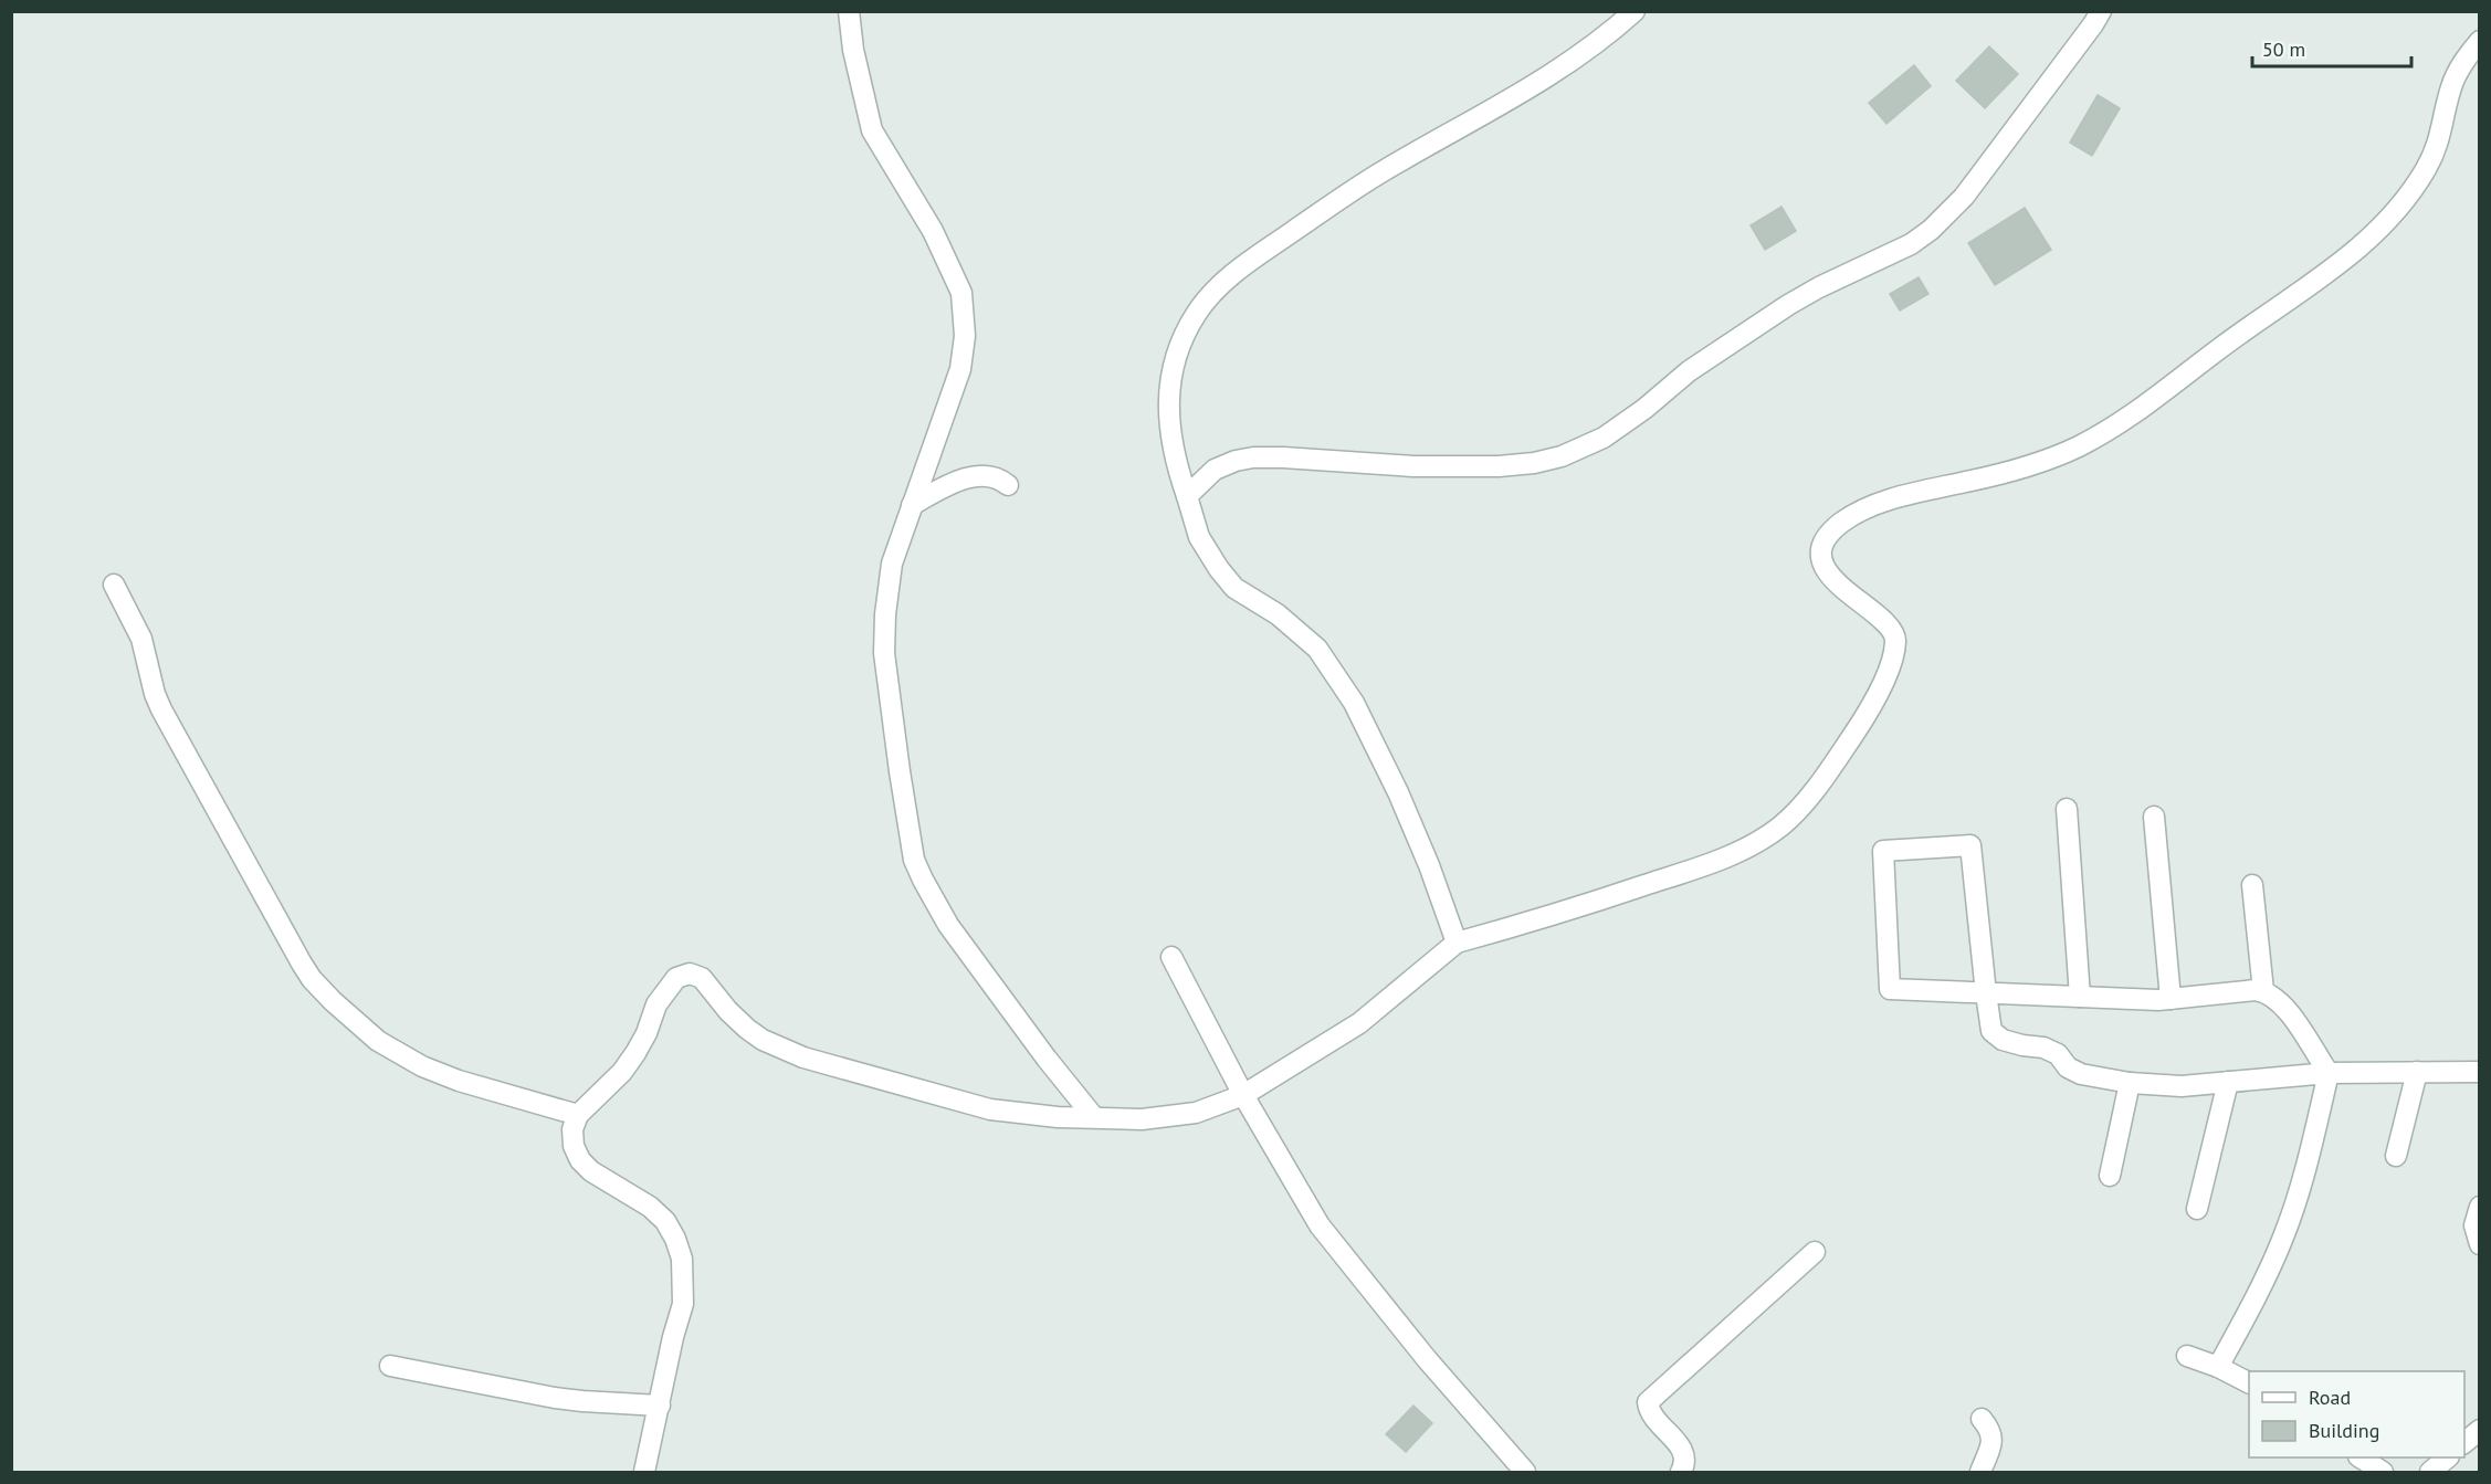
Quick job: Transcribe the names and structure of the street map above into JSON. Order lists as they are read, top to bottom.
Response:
{
  "legend": ["Road", "Building"],
  "scale_bar": "50 m"
}
